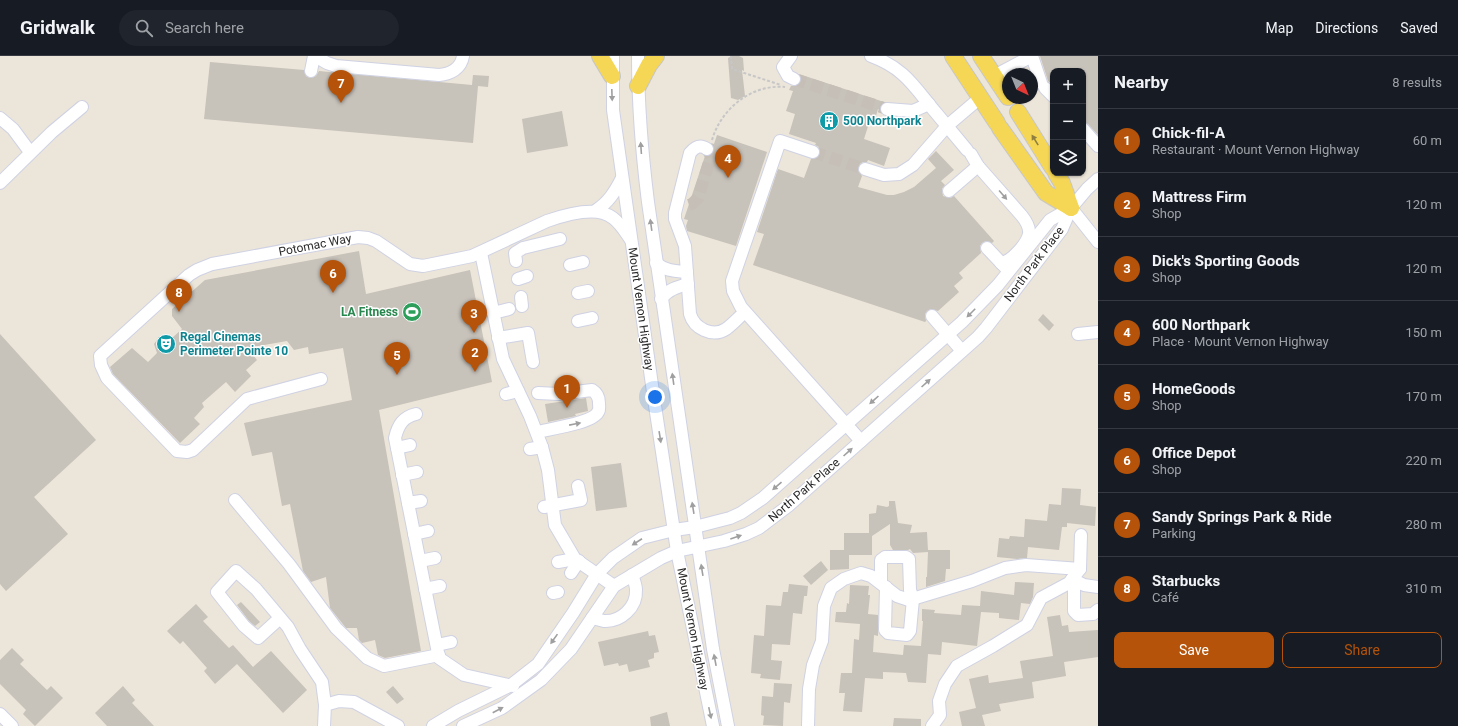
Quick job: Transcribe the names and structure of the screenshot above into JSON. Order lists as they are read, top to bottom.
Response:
{
  "streets": {
    "street": ["Potomac Way", "North Park Place", "Mount Vernon Highway"]
  },
  "crossings": [
    ["North Park Place", "Mount Vernon Highway"]
  ],
  "places": {
    "building": ["500 Northpark"],
    "sports": ["LA Fitness"],
    "theatre": ["Regal Cinemas Perimeter Pointe 10"]
  },
  "north": "bottom right",
  "page": {
    "header": "Gridwalk",
    "search": "Search here",
    "nav": ["Map", "Directions", "Saved"],
    "heading": ["Nearby", "8 results"],
    "map_buttons": ["+", "−"],
    "pins": [
      "7",
      "4",
      "6",
      "8",
      "3",
      "2",
      "5",
      "1"
    ],
    "list": [
      {
        "mark": "1",
        "name": "Chick-fil-A",
        "note": "Restaurant · Mount Vernon Highway",
        "value": "60 m"
      },
      {
        "mark": "2",
        "name": "Mattress Firm",
        "note": "Shop",
        "value": "120 m"
      },
      {
        "mark": "3",
        "name": "Dick's Sporting Goods",
        "note": "Shop",
        "value": "120 m"
      },
      {
        "mark": "4",
        "name": "600 Northpark",
        "note": "Place · Mount Vernon Highway",
        "value": "150 m"
      },
      {
        "mark": "5",
        "name": "HomeGoods",
        "note": "Shop",
        "value": "170 m"
      },
      {
        "mark": "6",
        "name": "Office Depot",
        "note": "Shop",
        "value": "220 m"
      },
      {
        "mark": "7",
        "name": "Sandy Springs Park & Ride",
        "note": "Parking",
        "value": "280 m"
      },
      {
        "mark": "8",
        "name": "Starbucks",
        "note": "Café",
        "value": "310 m"
      }
    ],
    "buttons": ["Save", "Share"]
  }
}
